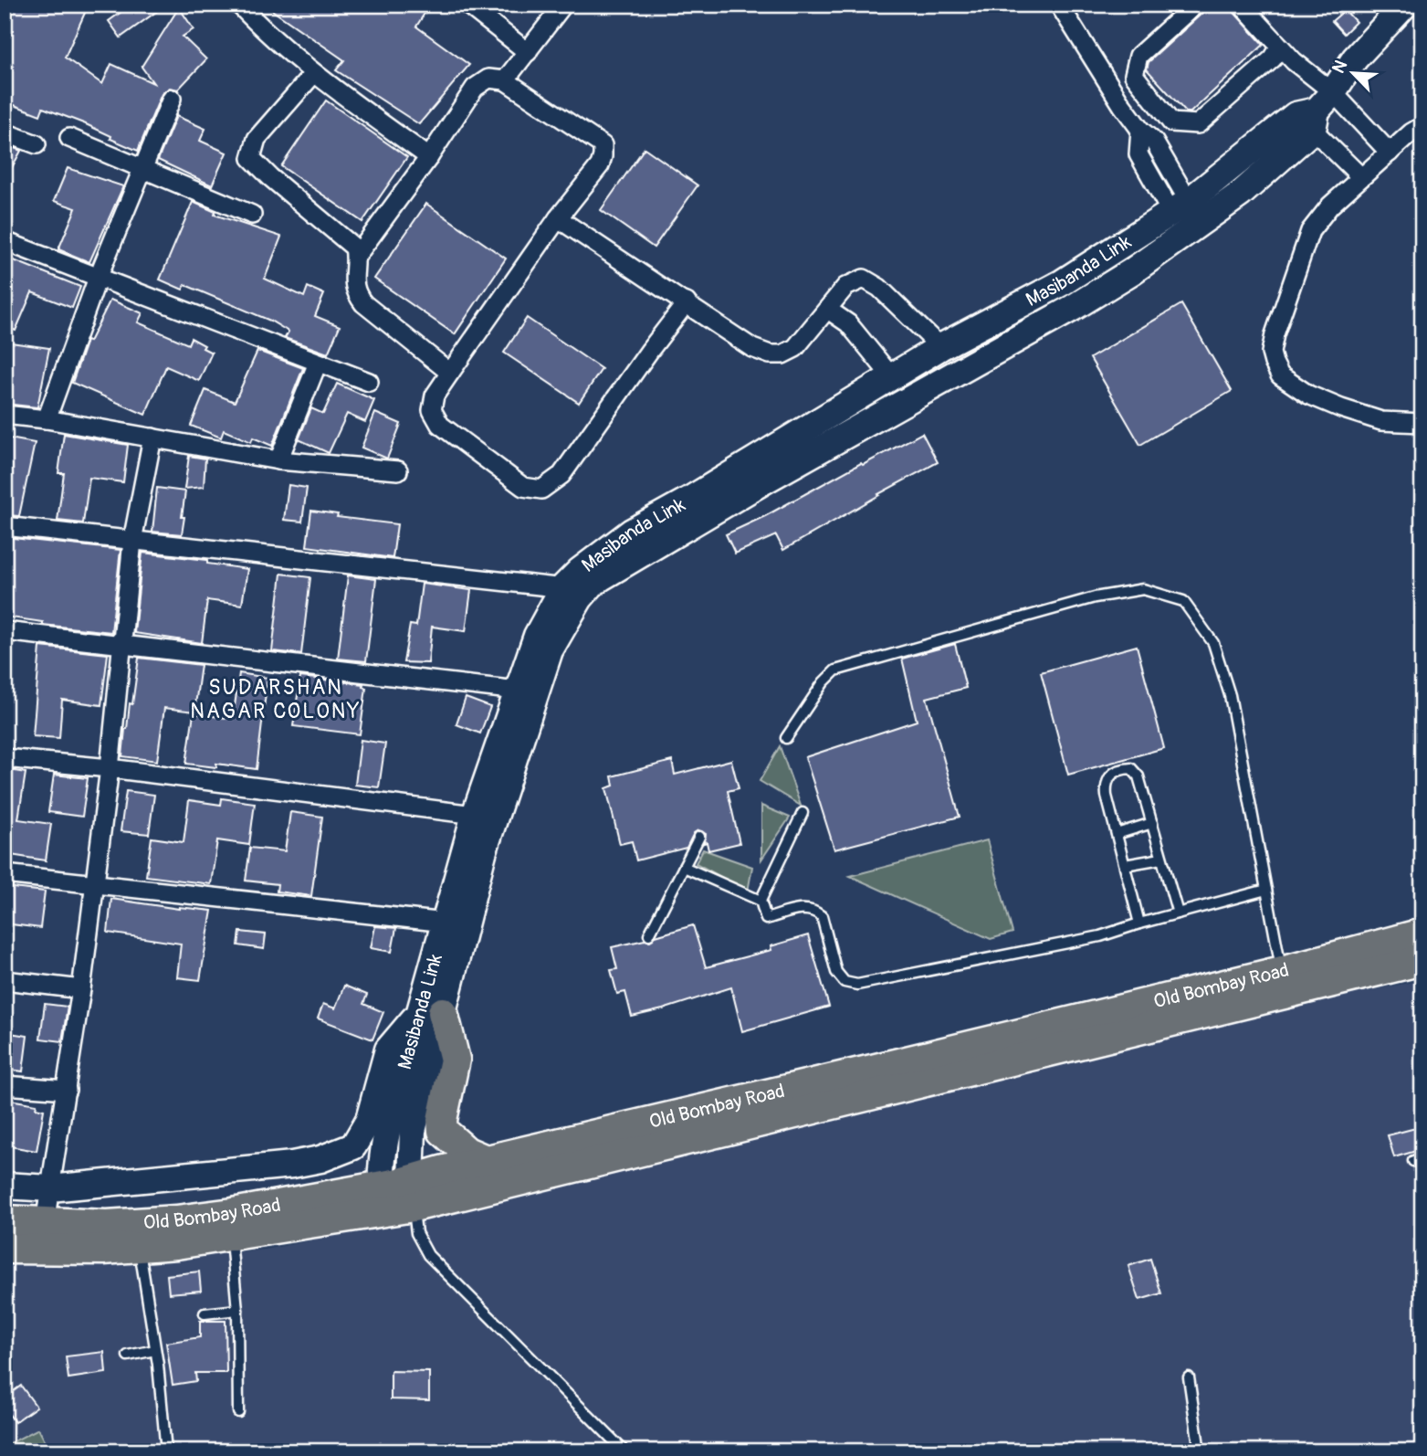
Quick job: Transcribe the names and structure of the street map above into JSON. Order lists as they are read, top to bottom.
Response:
{
  "streets": {
    "main road": ["Masibanda Link", "Old Bombay Road"]
  },
  "crossings": [
    ["Masibanda Link", "Old Bombay Road"]
  ],
  "districts": ["SUDARSHAN NAGAR COLONY"],
  "north": "top left"
}
